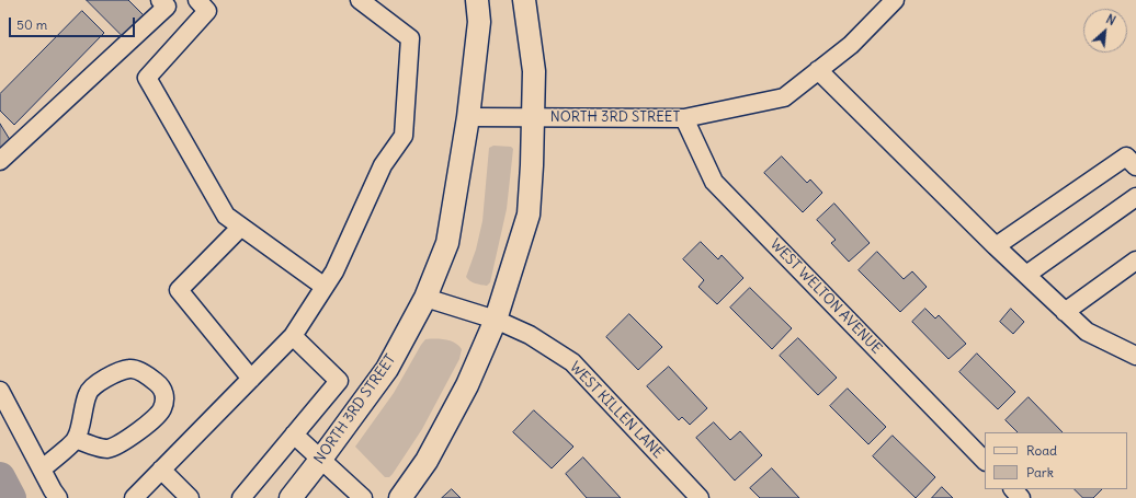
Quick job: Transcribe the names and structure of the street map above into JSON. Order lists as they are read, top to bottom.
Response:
{
  "streets": {
    "main road": ["NORTH 3RD STREET"],
    "street": ["WEST WELTON AVENUE", "WEST KILLEN LANE"]
  },
  "crossings": [
    ["NORTH 3RD STREET", "WEST WELTON AVENUE"],
    ["NORTH 3RD STREET", "WEST KILLEN LANE"]
  ],
  "legend": ["Road", "Park"],
  "scale_bar": "50 m",
  "north": "top right"
}
